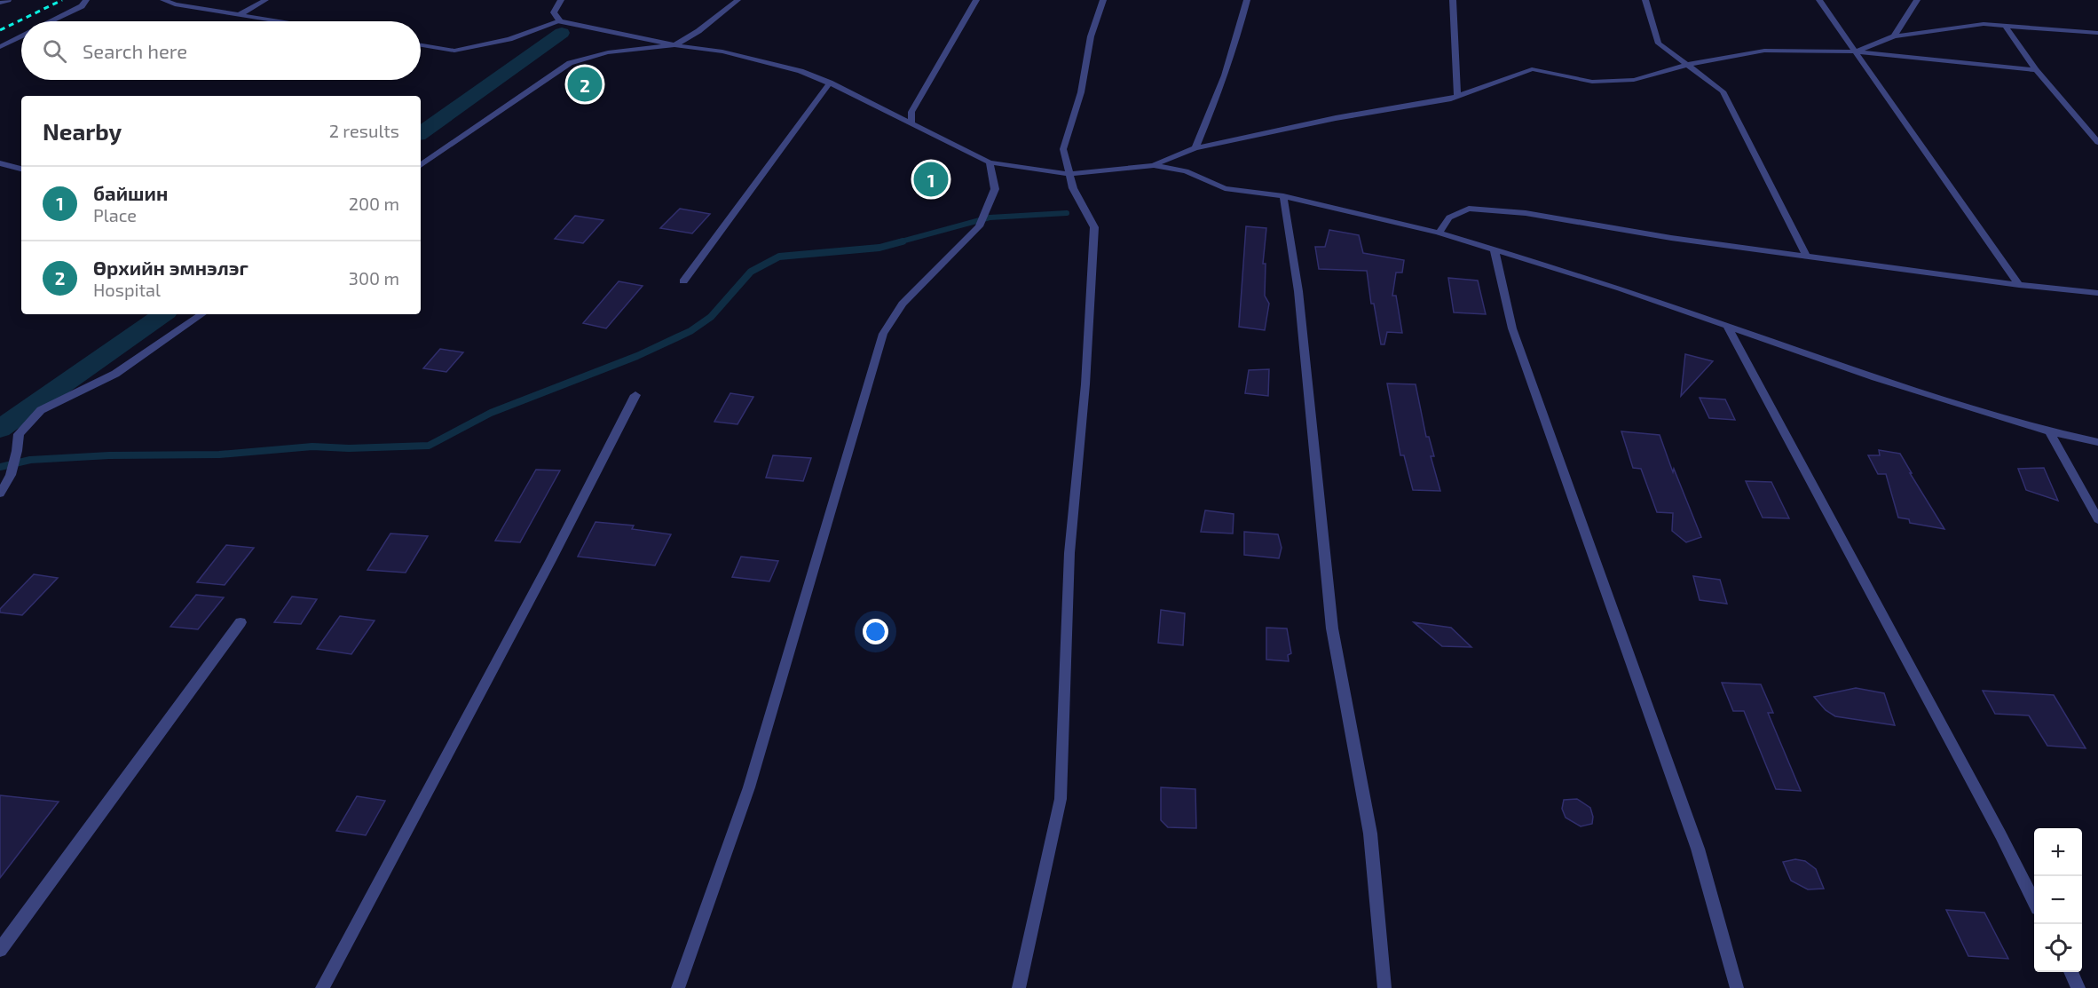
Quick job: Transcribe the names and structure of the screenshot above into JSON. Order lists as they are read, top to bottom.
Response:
{
  "page": {
    "search": "Search here",
    "pins": ["2", "1"],
    "heading": ["Nearby", "2 results"],
    "list": [
      {
        "mark": "1",
        "name": "байшин",
        "note": "Place",
        "value": "200 m"
      },
      {
        "mark": "2",
        "name": "Өрхийн эмнэлэг",
        "note": "Hospital",
        "value": "300 m"
      }
    ],
    "map_buttons": ["+", "−"]
  }
}
